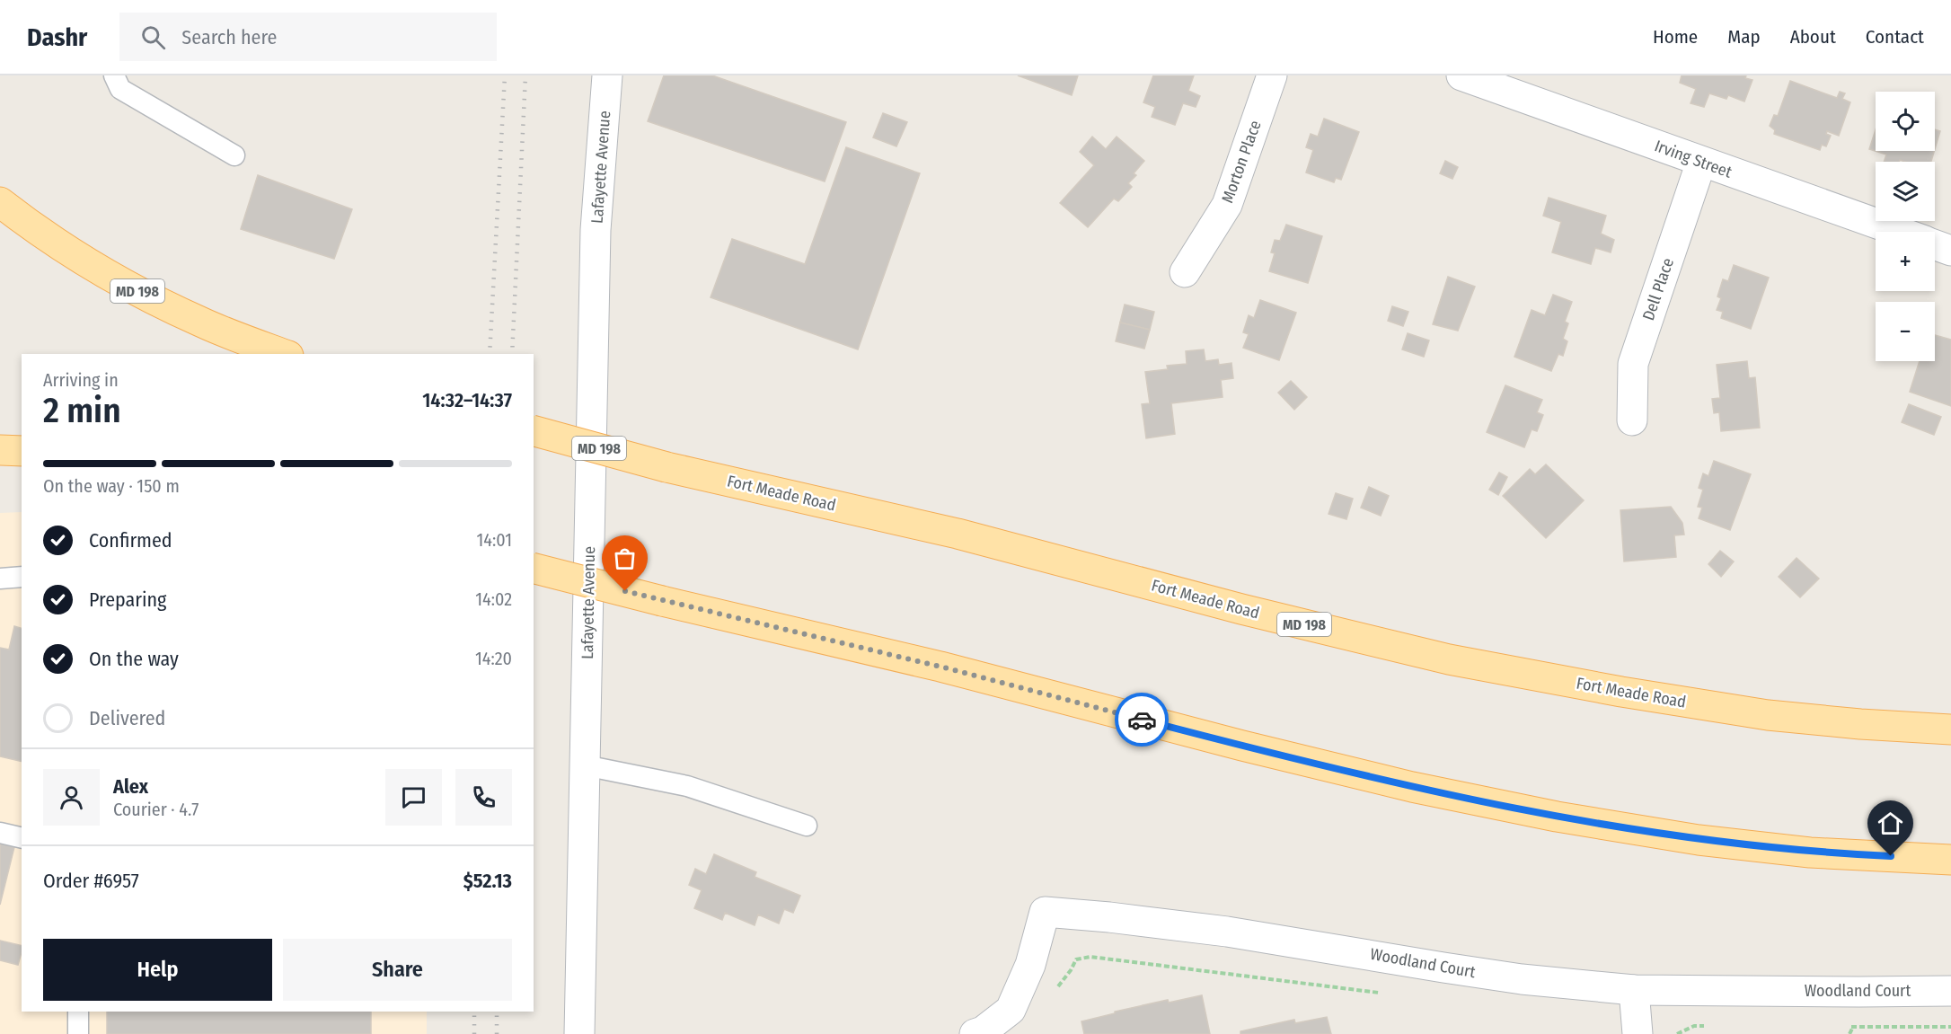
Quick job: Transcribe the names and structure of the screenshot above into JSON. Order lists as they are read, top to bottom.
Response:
{
  "streets": {
    "main road": ["MD 198", "Fort Meade Road"],
    "street": [
      "Irving Street",
      "Morton Place",
      "Lafayette Avenue",
      "Dell Place",
      "Woodland Court"
    ]
  },
  "crossings": [
    ["Irving Street", "Dell Place"]
  ],
  "page": {
    "header": "Dashr",
    "search": "Search here",
    "nav": [
      "Home",
      "Map",
      "About",
      "Contact"
    ],
    "map_buttons": ["+", "−"],
    "heading": ["2 min", "Arriving in", "14:32–14:37"],
    "panel": [
      "Alex",
      "Courier · 4.7",
      "Order #6957",
      "$52.13"
    ],
    "bar": "On the way · 150 m",
    "list": [
      ["Confirmed", "14:01"],
      ["Preparing", "14:02"],
      ["On the way", "14:20"],
      "Delivered"
    ],
    "buttons": ["Help", "Share"]
  }
}
